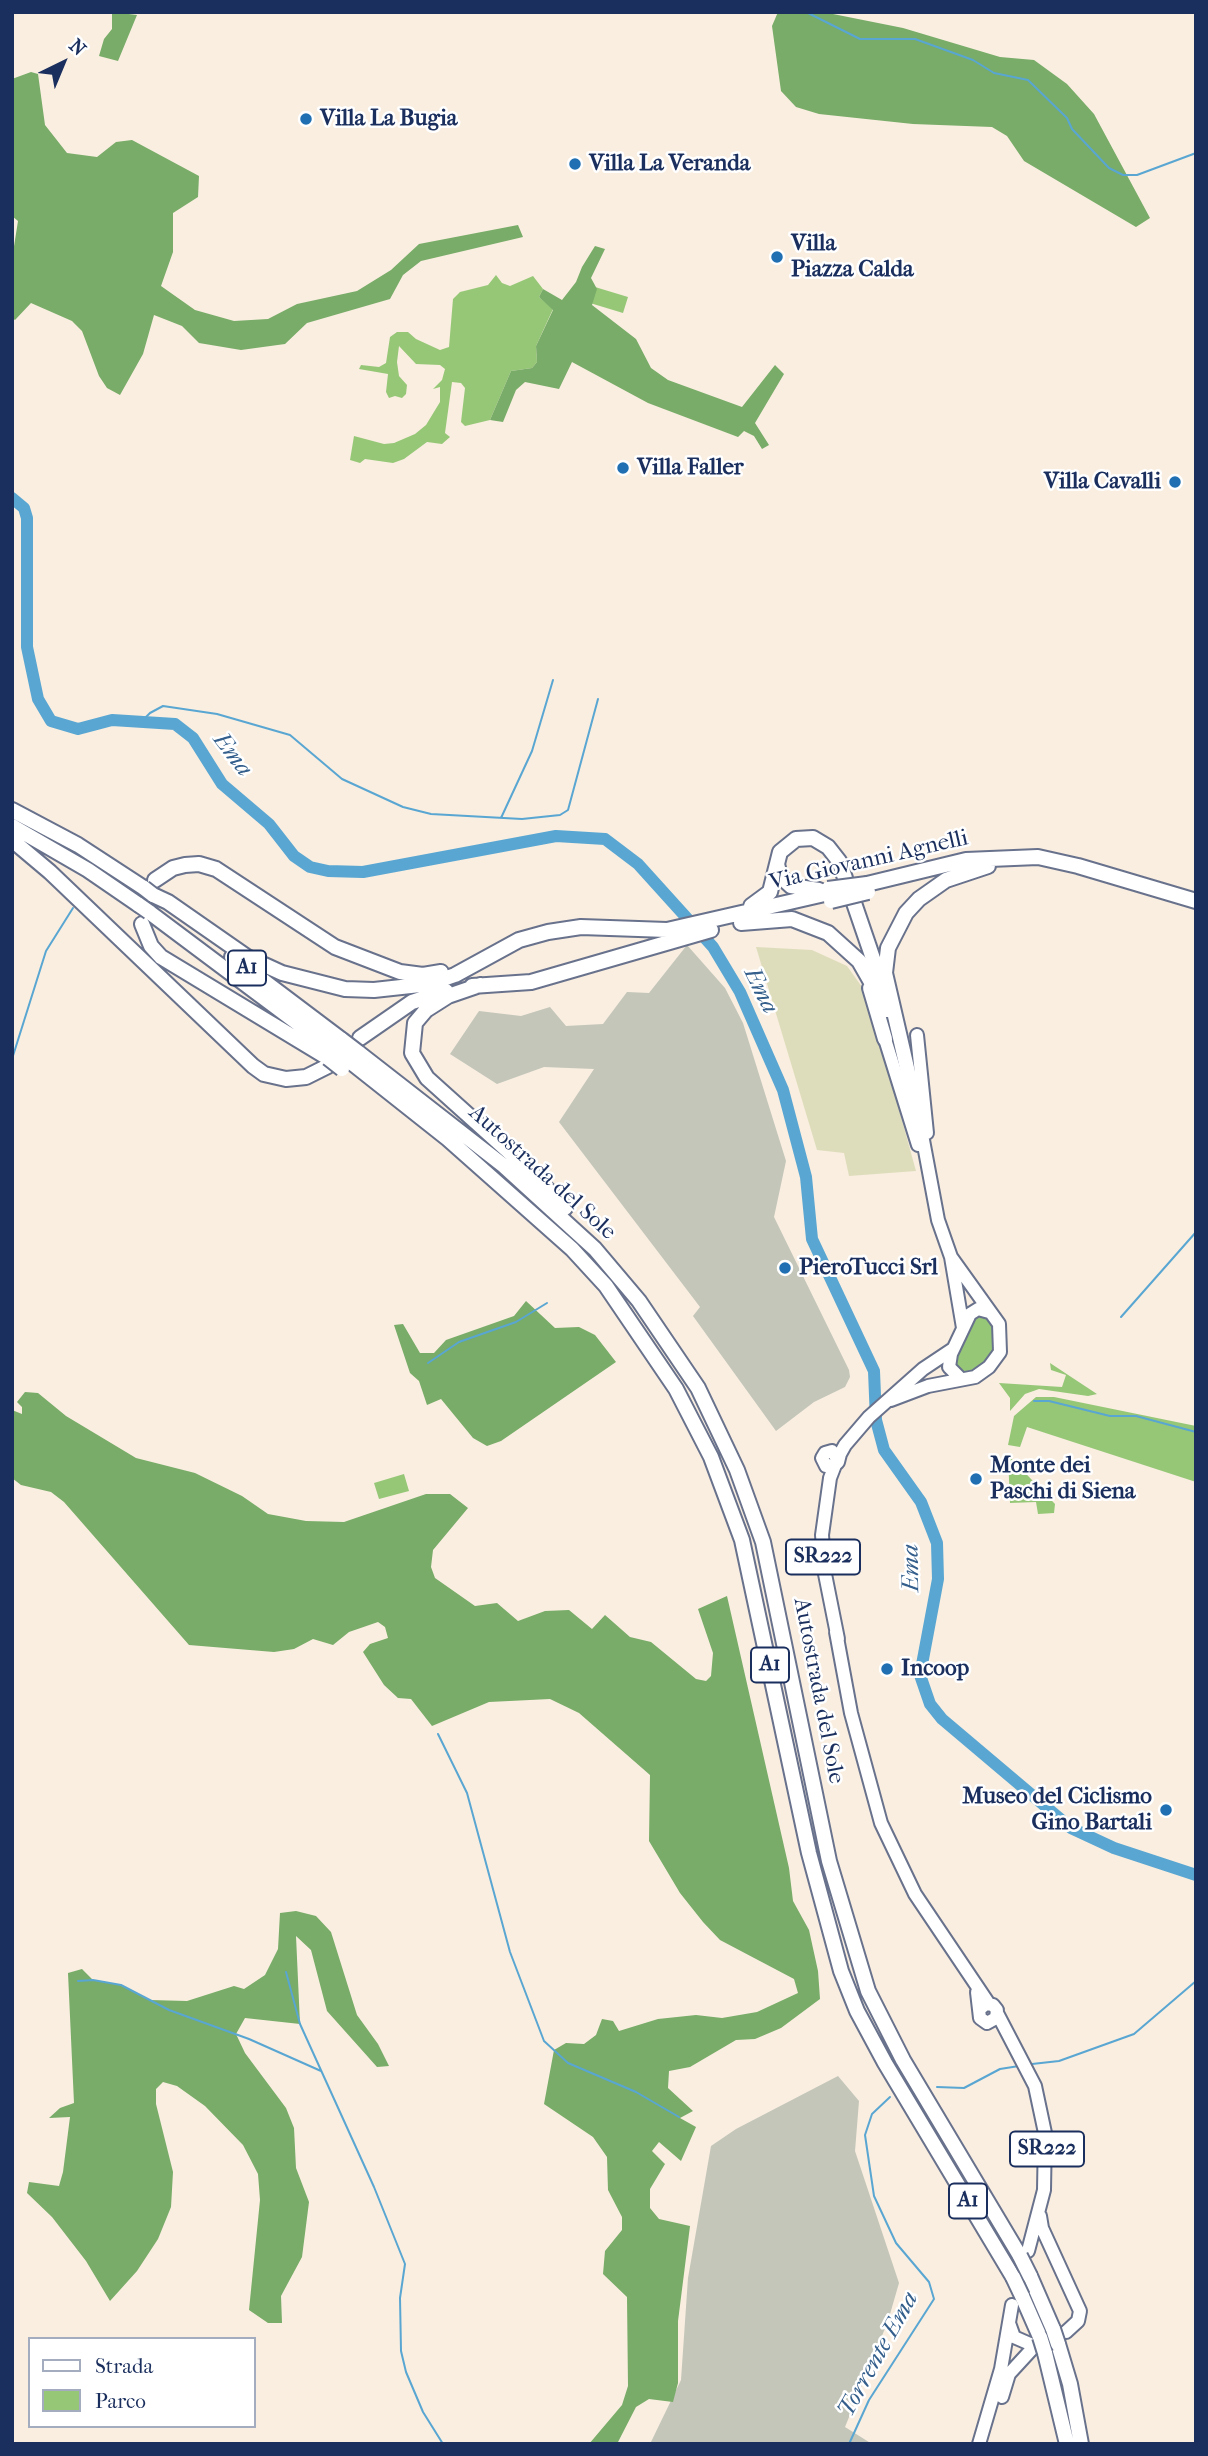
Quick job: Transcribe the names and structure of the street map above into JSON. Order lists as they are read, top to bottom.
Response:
{
  "streets": {
    "highway": ["Via Giovanni Agnelli", "A1", "Autostrada del Sole"],
    "main road": ["SR222"]
  },
  "crossings": [
    ["Autostrada del Sole", "SR222"]
  ],
  "water": ["Ema", "Torrente Ema"],
  "places": [
    "Villa La Bugia",
    "Villa La Veranda",
    "Villa Piazza Calda",
    "Villa Faller",
    "Villa Cavalli",
    "PieroTucci Srl",
    "Monte dei Paschi di Siena",
    "Incoop",
    "Museo del Ciclismo Gino Bartali"
  ],
  "legend": ["Strada", "Parco"],
  "north": "top right"
}
